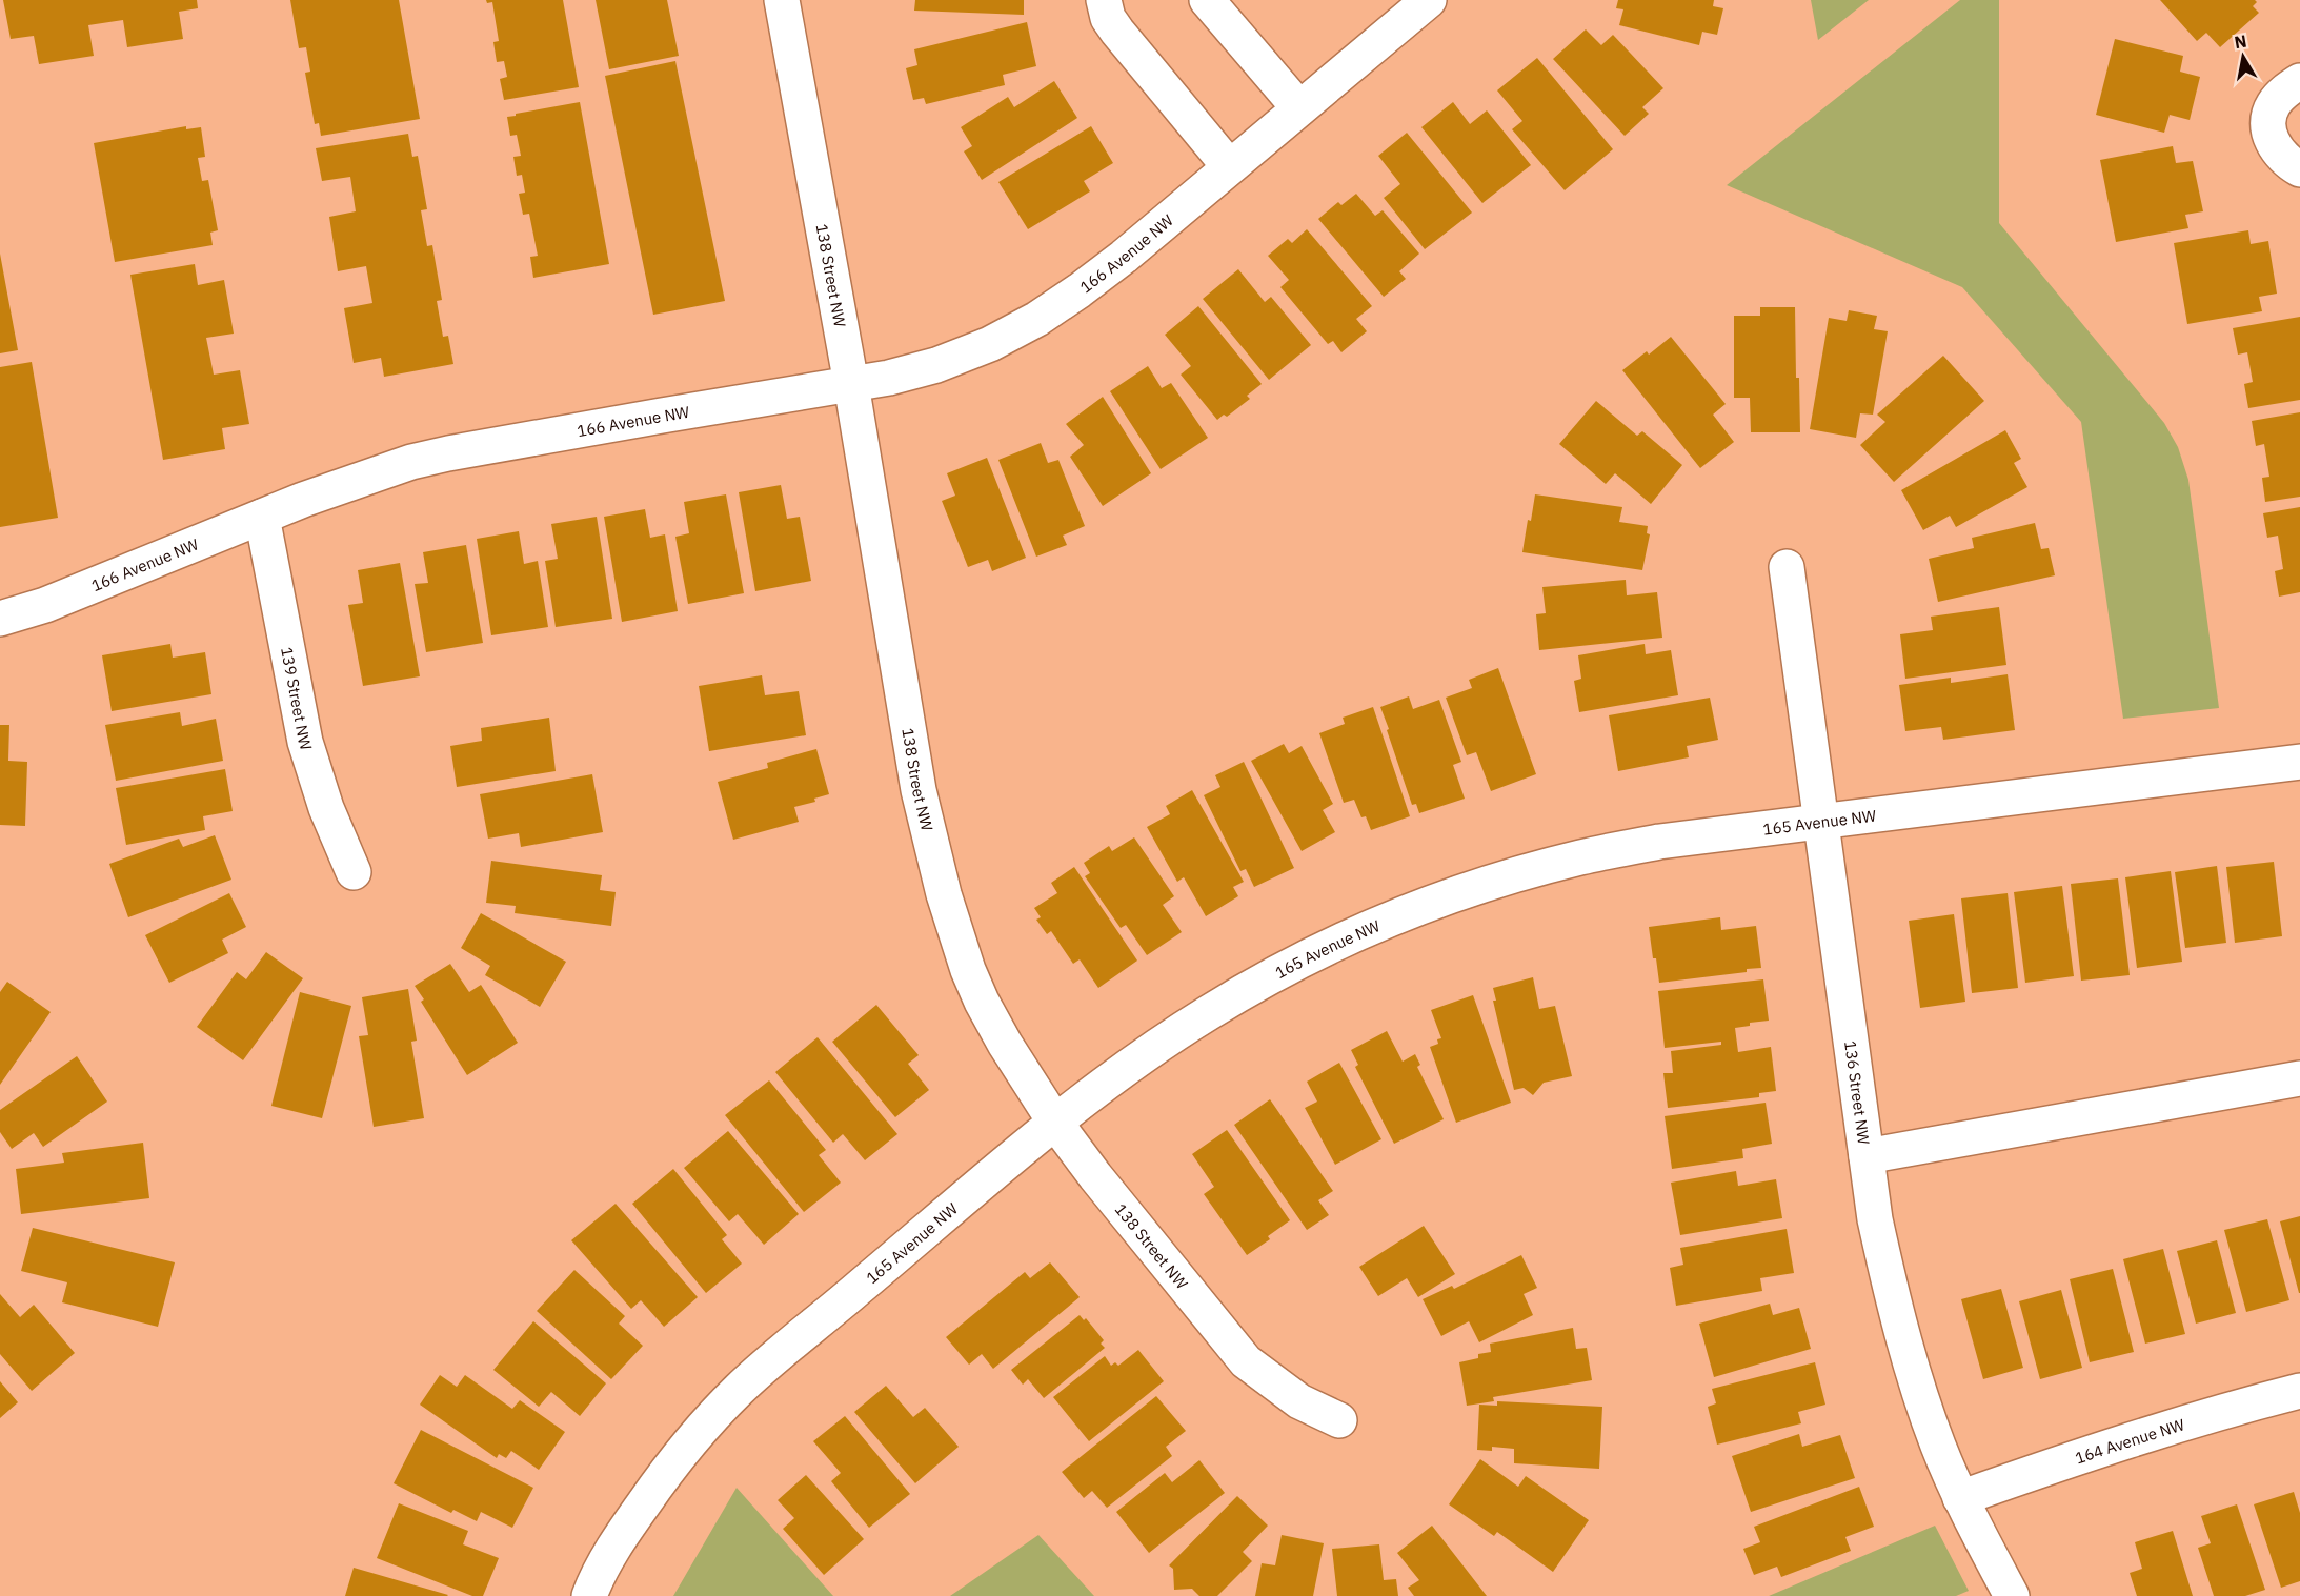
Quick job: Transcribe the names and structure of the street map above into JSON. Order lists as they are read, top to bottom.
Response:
{
  "streets": {
    "street": [
      "166 Avenue NW",
      "138 Street NW",
      "139 Street NW",
      "165 Avenue NW",
      "136 Street NW",
      "164 Avenue NW"
    ]
  },
  "crossings": [
    ["166 Avenue NW", "138 Street NW"],
    ["166 Avenue NW", "139 Street NW"],
    ["138 Street NW", "165 Avenue NW"],
    ["165 Avenue NW", "136 Street NW"],
    ["136 Street NW", "164 Avenue NW"]
  ],
  "north": "top"
}
